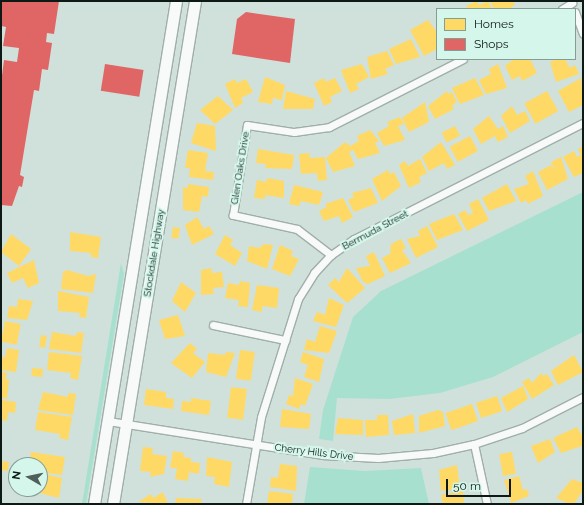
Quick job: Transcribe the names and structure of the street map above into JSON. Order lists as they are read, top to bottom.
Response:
{
  "streets": {
    "main road": ["Stockdale Highway"],
    "street": ["Glen Oaks Drive", "Bermuda Street", "Cherry Hills Drive"]
  },
  "crossings": [
    ["Glen Oaks Drive", "Bermuda Street"],
    ["Bermuda Street", "Cherry Hills Drive"],
    ["Stockdale Highway", "Cherry Hills Drive"]
  ],
  "legend": ["Homes", "Shops"],
  "scale_bar": "50 m",
  "north": "left"
}
